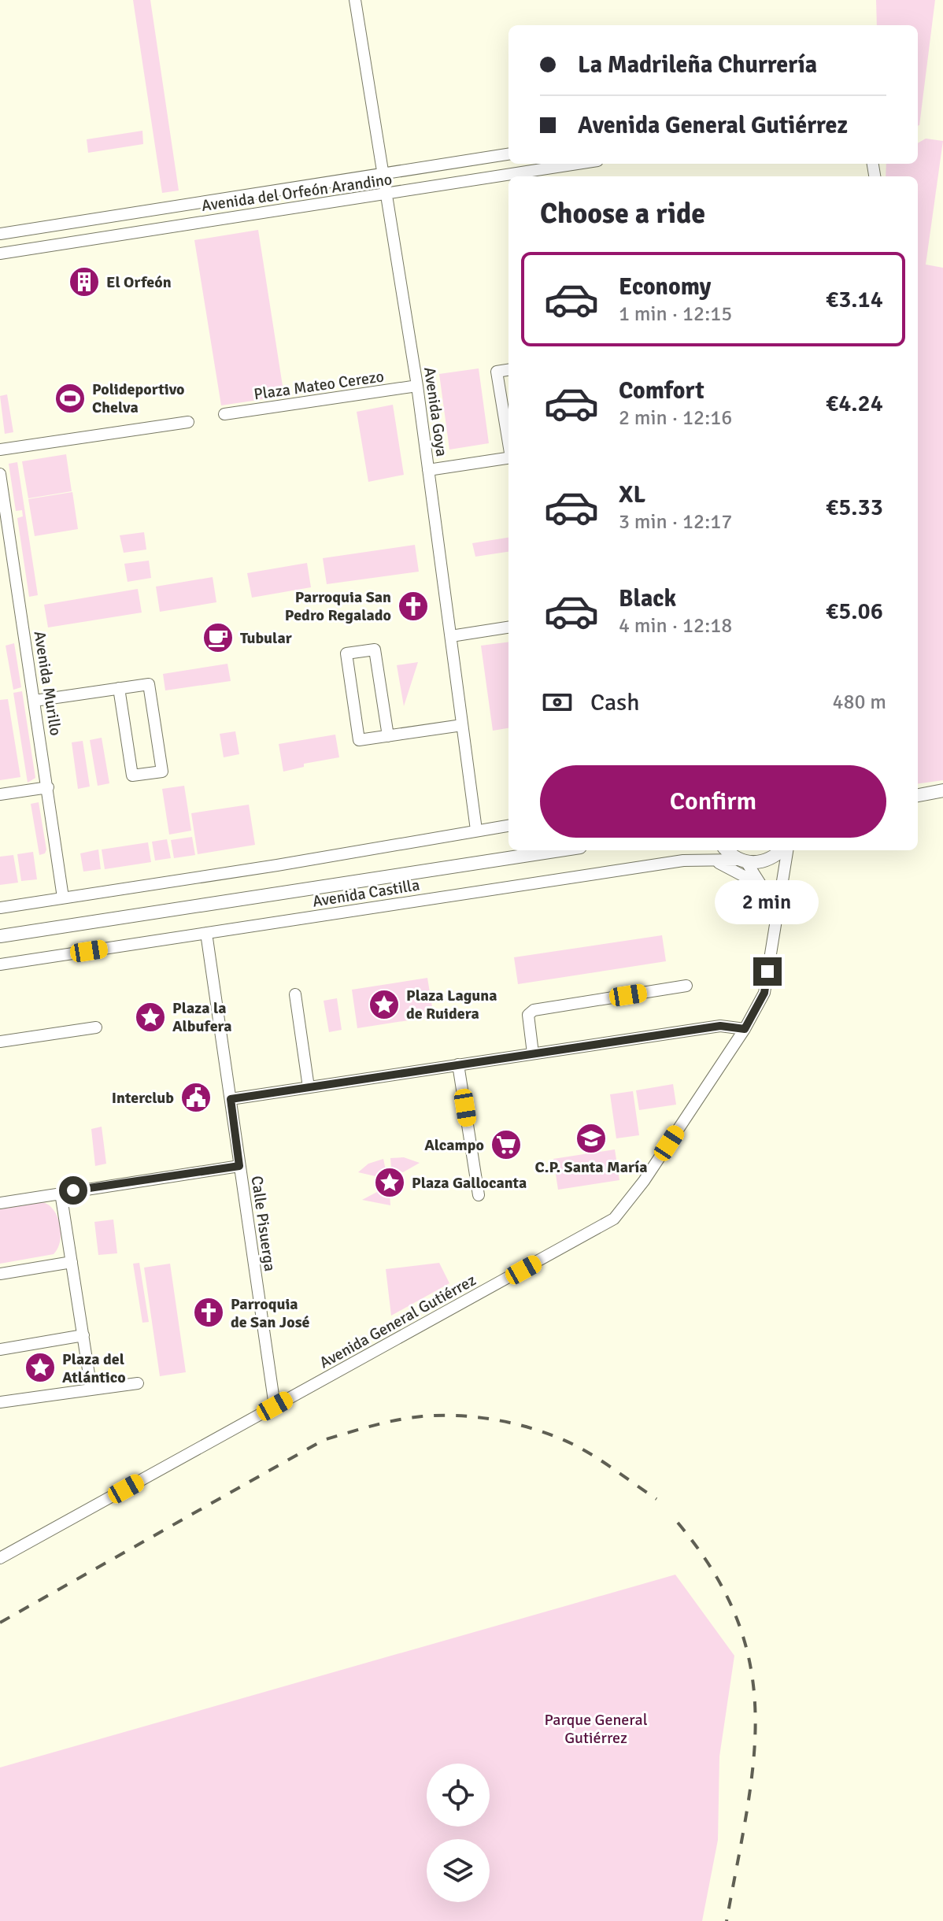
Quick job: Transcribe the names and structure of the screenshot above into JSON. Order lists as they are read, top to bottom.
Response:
{
  "streets": {
    "street": [
      "Avenida del Orfeón Arandino",
      "Plaza Mateo Cerezo",
      "Avenida Goya",
      "Avenida Murillo",
      "Avenida Castilla",
      "Calle Pisuerga",
      "Avenida General Gutiérrez"
    ]
  },
  "crossings": [
    ["Avenida del Orfeón Arandino", "Avenida Goya"],
    ["Plaza Mateo Cerezo", "Avenida Goya"],
    ["Avenida Castilla", "Calle Pisuerga"],
    ["Avenida Castilla", "Avenida General Gutiérrez"],
    ["Calle Pisuerga", "Avenida General Gutiérrez"]
  ],
  "parks": ["Parque General Gutiérrez"],
  "places": {
    "building": ["El Orfeón"],
    "sports": ["Polideportivo Chelva"],
    "church": ["Parroquia San Pedro Regalado", "Parroquia de San José"],
    "cafe": ["Tubular"],
    "place": [
      "Plaza Laguna de Ruidera",
      "Plaza la Albufera",
      "Plaza Gallocanta",
      "Plaza del Atlántico"
    ],
    "public building": ["Interclub"],
    "school or university": ["C.P. Santa María"],
    "supermarket": ["Alcampo"]
  },
  "page": {
    "banner": ["La Madrileña Churrería", "Avenida General Gutiérrez"],
    "heading": "Choose a ride",
    "list": [
      {
        "name": "Economy",
        "note": "1 min · 12:15",
        "value": "€3.14"
      },
      {
        "name": "Comfort",
        "note": "2 min · 12:16",
        "value": "€4.24"
      },
      {
        "name": "XL",
        "note": "3 min · 12:17",
        "value": "€5.33"
      },
      {
        "name": "Black",
        "note": "4 min · 12:18",
        "value": "€5.06"
      }
    ],
    "pay": ["Cash", "480 m"],
    "buttons": "Confirm",
    "bubble": "2 min"
  }
}
